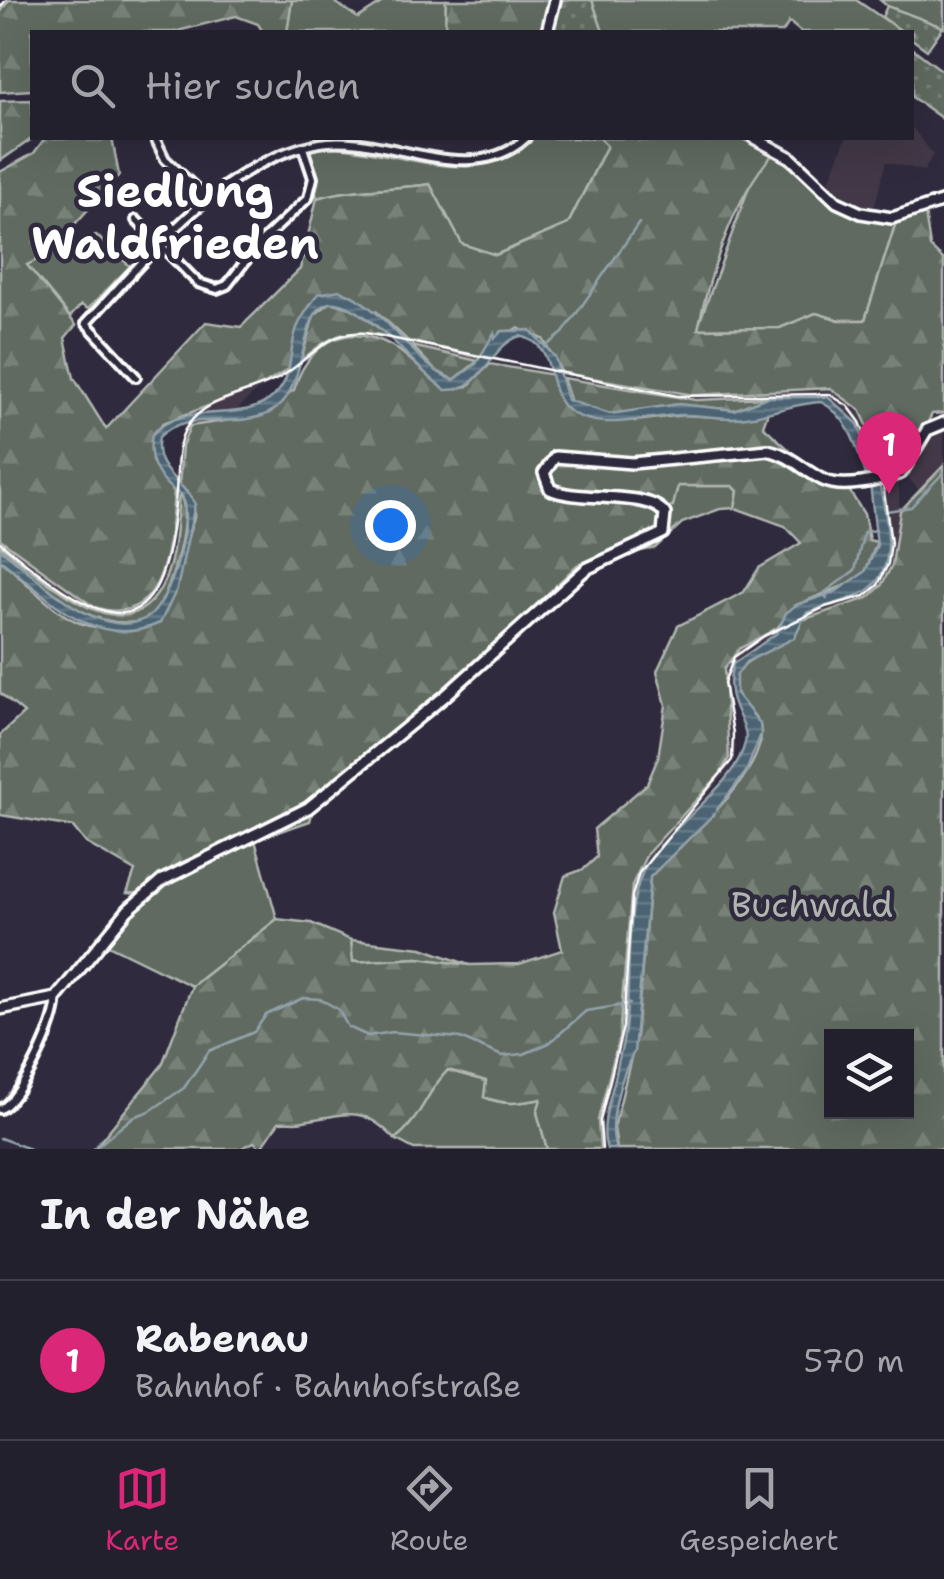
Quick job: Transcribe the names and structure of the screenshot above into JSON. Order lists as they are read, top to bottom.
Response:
{
  "districts": ["Siedlung Waldfrieden"],
  "parks": ["Buchwald"],
  "page": {
    "search": "Hier suchen",
    "pins": "1",
    "heading": "In der Nähe",
    "list": [
      {
        "mark": "1",
        "name": "Rabenau",
        "note": "Bahnhof · Bahnhofstraße",
        "value": "570 m"
      }
    ],
    "nav": ["Karte", "Route", "Gespeichert"]
  }
}
